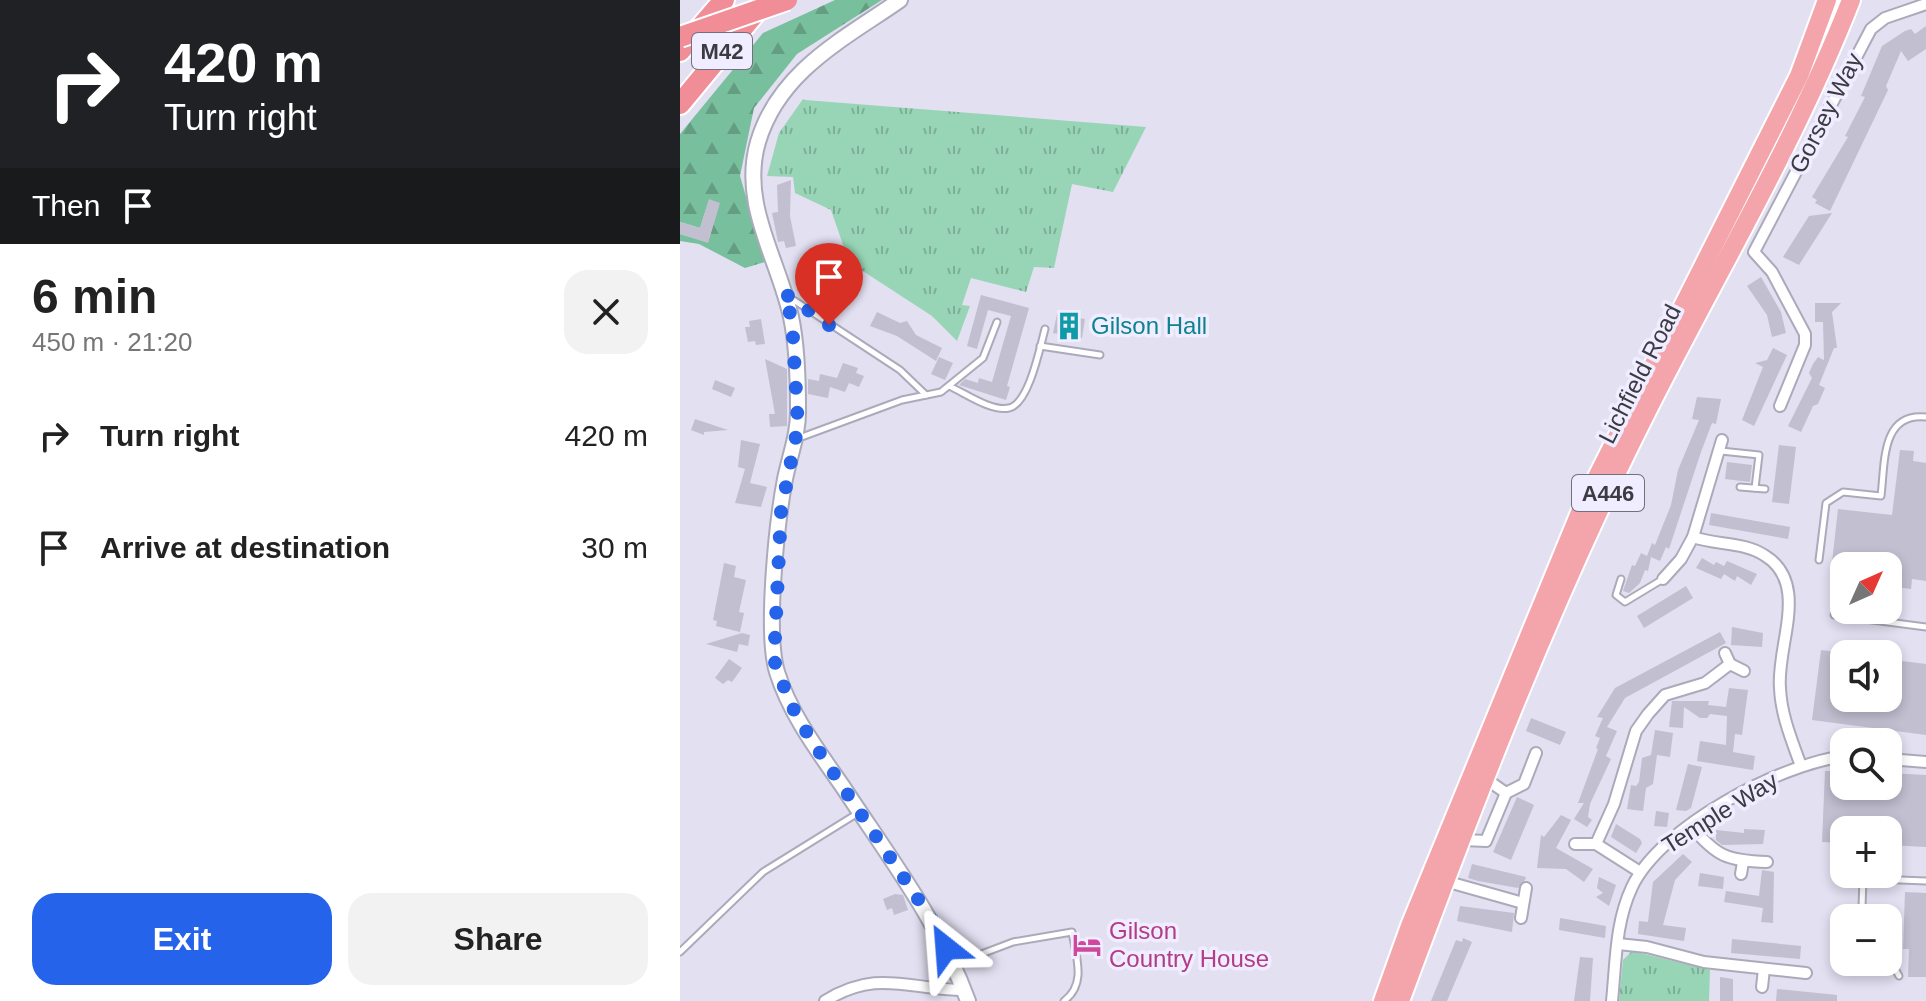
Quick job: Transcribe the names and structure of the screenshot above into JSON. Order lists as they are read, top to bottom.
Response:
{
  "streets": {
    "highway": ["M42", "Lichfield Road", "A446"],
    "street": ["Gorsey Way", "Temple Way"]
  },
  "places": {
    "building": ["Gilson Hall"],
    "hotel": ["Gilson Country House"]
  },
  "north": "top right",
  "page": {
    "turn": ["420 m", "Turn right"],
    "then": "Then",
    "heading": ["6 min", "450 m · 21:20"],
    "list": [
      {
        "name": "Turn right",
        "value": "420 m"
      },
      {
        "name": "Arrive at destination",
        "value": "30 m"
      }
    ],
    "map_buttons": ["+", "−"],
    "buttons": ["Exit", "Share"]
  }
}
